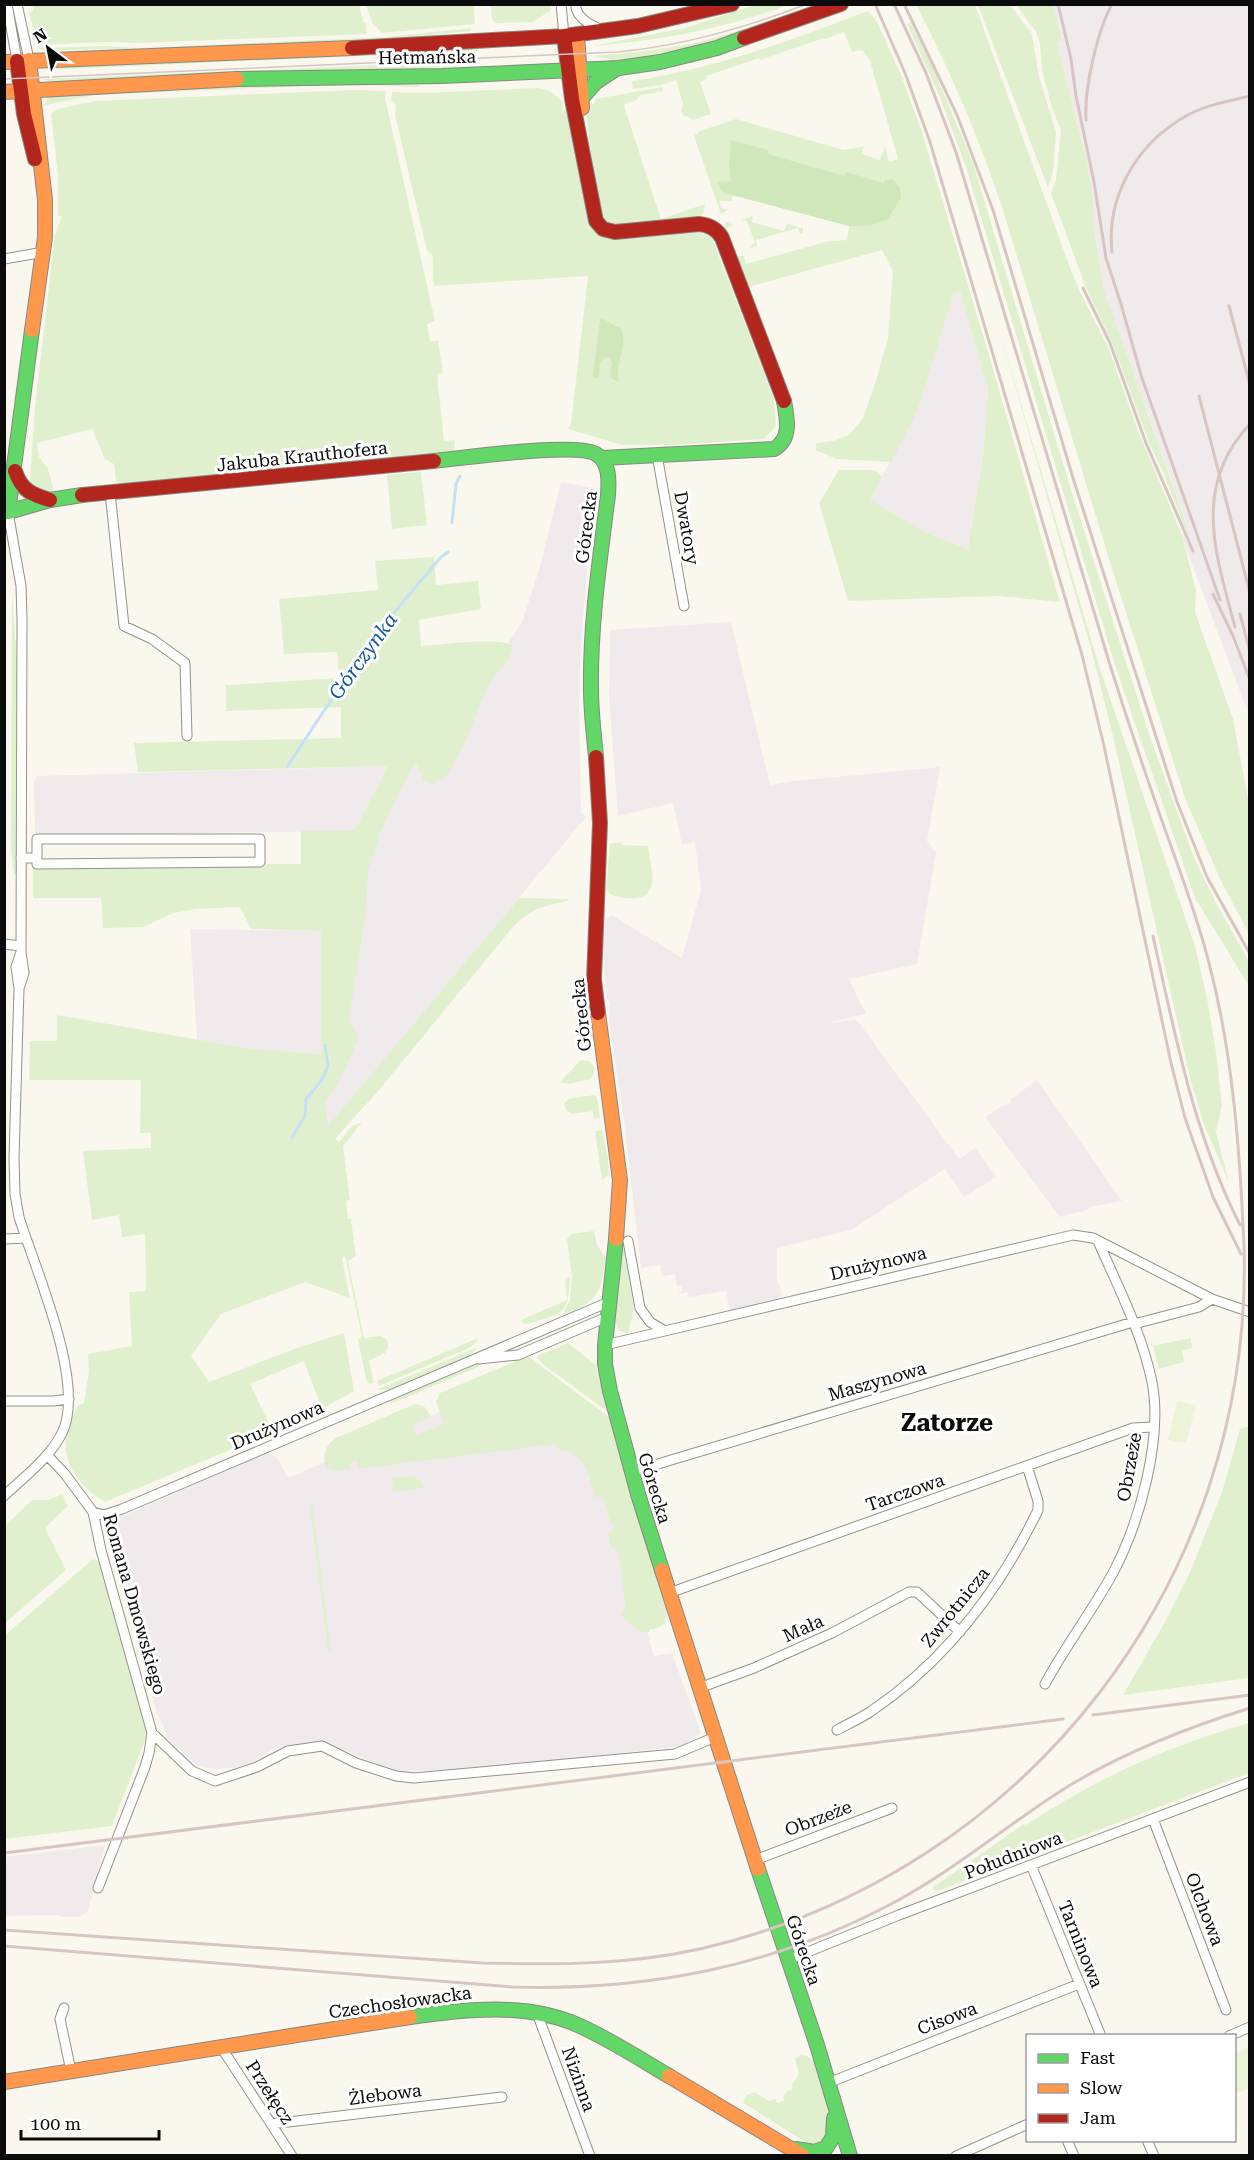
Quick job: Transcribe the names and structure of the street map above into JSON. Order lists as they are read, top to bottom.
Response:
{
  "streets": {
    "street": [
      "Hetmańska",
      "Jakuba Krauthofera",
      "Górecka",
      "Dwatory",
      "Drużynowa",
      "Maszynowa",
      "Obrzeże",
      "Tarczowa",
      "Romana Dmowskiego",
      "Zwrotnicza",
      "Mała",
      "Południowa",
      "Olchowa",
      "Tarninowa",
      "Czechosłowacka",
      "Cisowa",
      "Nizinna",
      "Przełęcz",
      "Żlebowa"
    ]
  },
  "crossings": [
    ["Jakuba Krauthofera", "Górecka"],
    ["Górecka", "Drużynowa"],
    ["Górecka", "Maszynowa"],
    ["Górecka", "Obrzeże"],
    ["Górecka", "Tarczowa"],
    ["Górecka", "Mała"],
    ["Górecka", "Południowa"],
    ["Górecka", "Cisowa"],
    ["Drużynowa", "Maszynowa"],
    ["Drużynowa", "Obrzeże"],
    ["Drużynowa", "Romana Dmowskiego"],
    ["Maszynowa", "Obrzeże"],
    ["Obrzeże", "Tarczowa"],
    ["Tarczowa", "Zwrotnicza"],
    ["Zwrotnicza", "Mała"],
    ["Południowa", "Olchowa"],
    ["Południowa", "Tarninowa"],
    ["Tarninowa", "Cisowa"],
    ["Czechosłowacka", "Nizinna"],
    ["Czechosłowacka", "Przełęcz"],
    ["Przełęcz", "Żlebowa"]
  ],
  "districts": ["Zatorze"],
  "water": ["Górczynka"],
  "legend": ["Fast", "Slow", "Jam"],
  "scale_bar": "100 m",
  "north": "top left"
}
